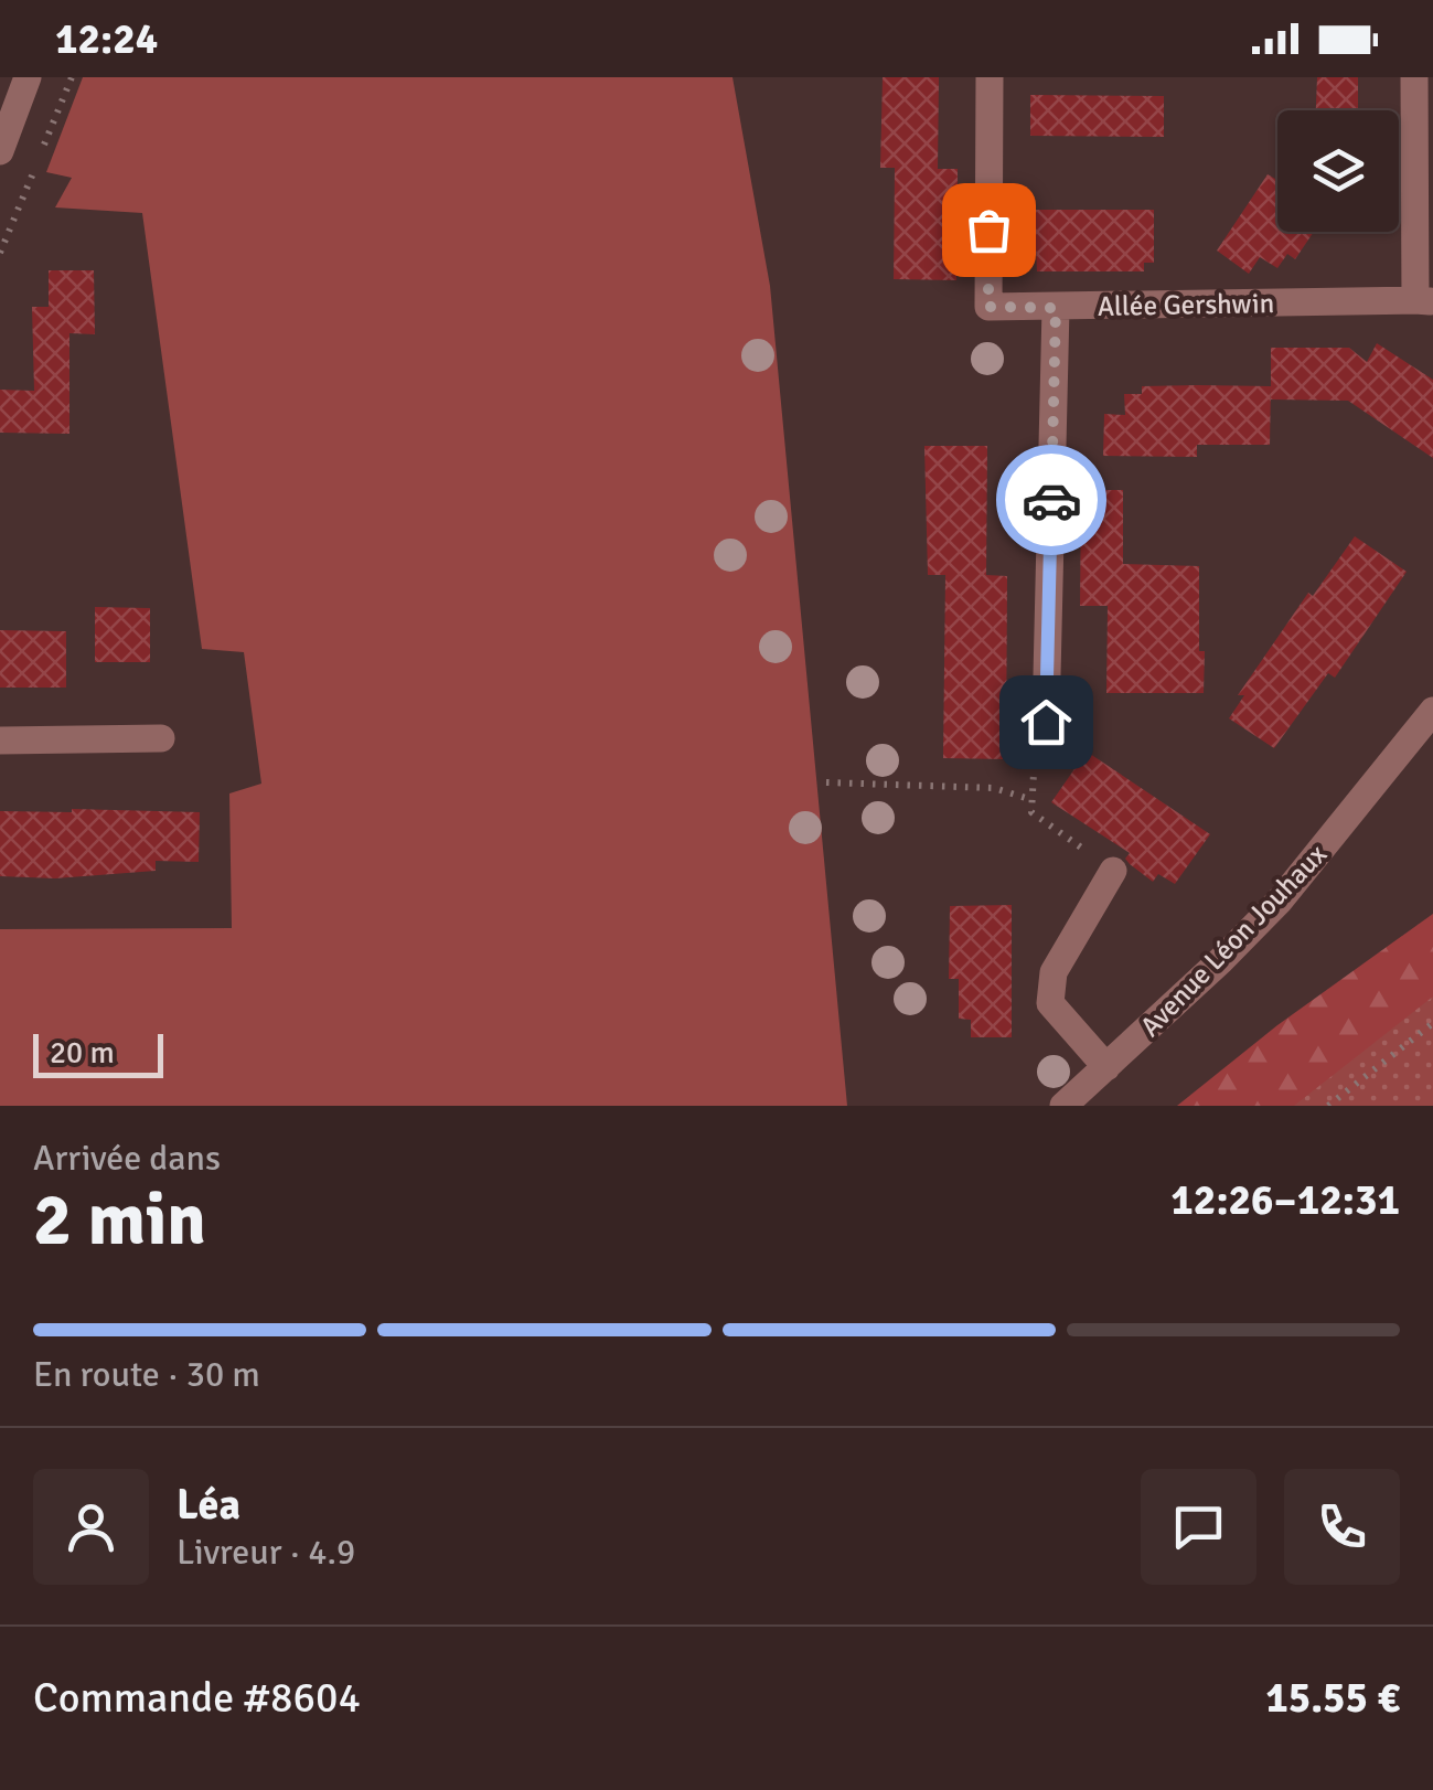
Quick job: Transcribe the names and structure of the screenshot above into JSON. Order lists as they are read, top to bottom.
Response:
{
  "streets": {
    "street": ["Allée Gershwin", "Avenue Léon Jouhaux"]
  },
  "scale_bar": "20 m",
  "page": {
    "status": "12:24",
    "scale": "20 m",
    "heading": ["2 min", "Arrivée dans", "12:26–12:31"],
    "panel": [
      "Léa",
      "Livreur · 4.9",
      "Commande #8604",
      "15.55 €"
    ],
    "bar": "En route · 30 m"
  }
}
